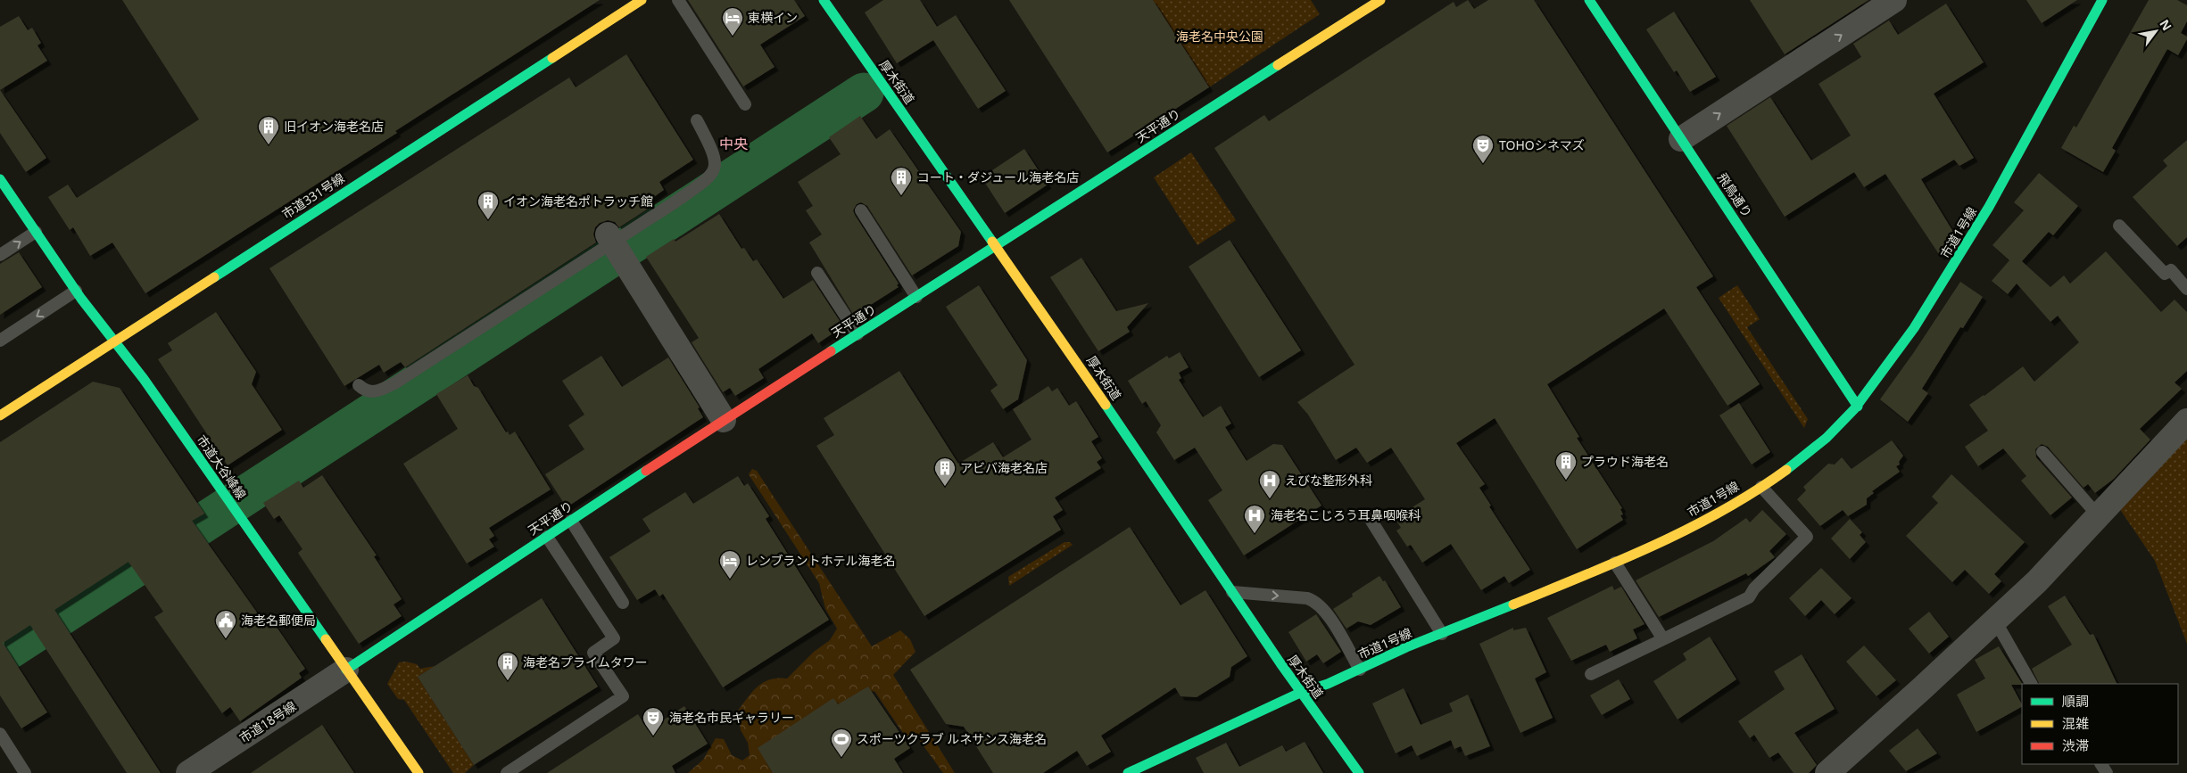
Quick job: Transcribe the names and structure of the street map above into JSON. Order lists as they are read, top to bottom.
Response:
{
  "streets": {
    "street": [
      "厚木街道",
      "天平通り",
      "飛鳥通り",
      "市道331号線",
      "市道1号線",
      "市道大谷峰線",
      "市道18号線"
    ]
  },
  "crossings": [
    ["厚木街道", "天平通り"],
    ["厚木街道", "市道1号線"],
    ["天平通り", "市道大谷峰線"],
    ["天平通り", "市道18号線"],
    ["飛鳥通り", "市道1号線"],
    ["市道331号線", "市道大谷峰線"],
    ["市道大谷峰線", "市道18号線"]
  ],
  "districts": ["中央"],
  "parks": ["海老名中央公園"],
  "places": {
    "hotel": ["東横イン", "レンブラントホテル海老名"],
    "building": [
      "旧イオン海老名店",
      "コート・ダジュール海老名店",
      "イオン海老名ポトラッチ館",
      "プラウド海老名",
      "アビバ海老名店",
      "海老名プライムタワー"
    ],
    "theatre": ["TOHOシネマズ", "海老名市民ギャラリー"],
    "hospital": ["えびな整形外科", "海老名こじろう耳鼻咽喉科"],
    "public building": ["海老名郵便局"],
    "sports": ["スポーツクラブ ルネサンス海老名"]
  },
  "legend": ["順調", "混雑", "渋滞"],
  "north": "top right"
}
